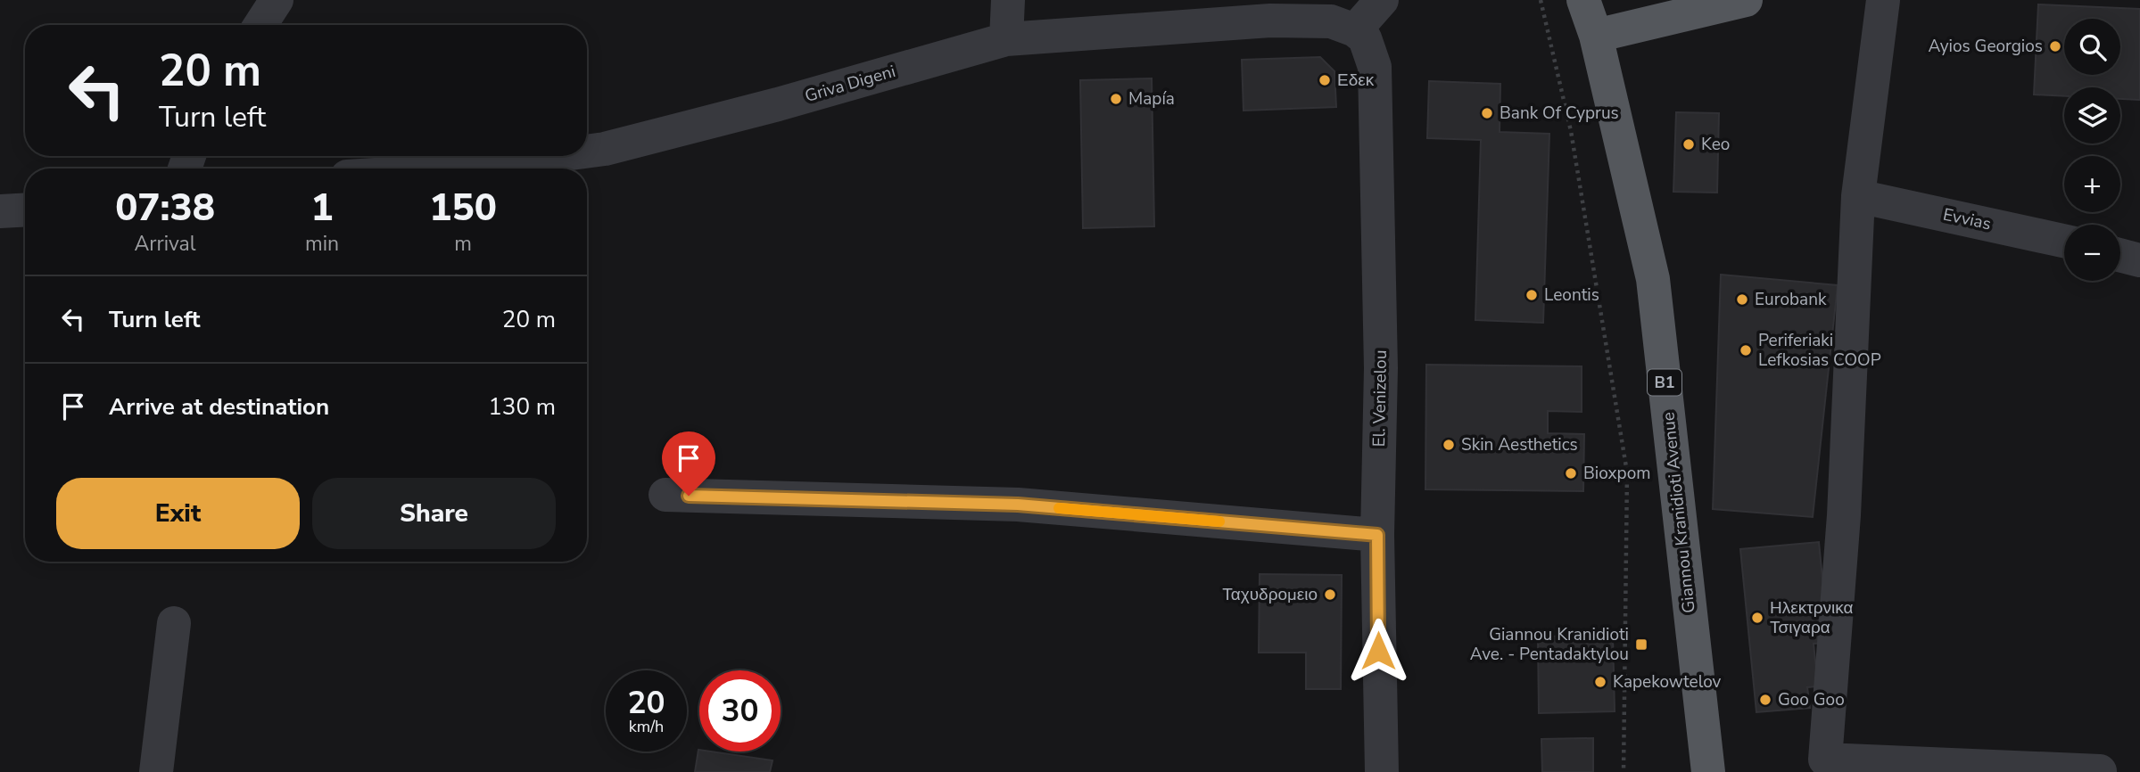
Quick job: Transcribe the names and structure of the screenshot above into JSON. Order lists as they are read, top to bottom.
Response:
{
  "streets": {
    "main road": ["B1", "Giannou Kranidioti Avenue"],
    "street": ["Griva Digeni", "Evvias", "El. Venizelou"]
  },
  "crossings": [
    ["Griva Digeni", "El. Venizelou"]
  ],
  "places": {
    "other": [
      "Ayios Georgios",
      "Εδεκ",
      "Mapía",
      "Bank Of Cyprus",
      "Keo",
      "Leontis",
      "Eurobank",
      "Periferiaki Lefkosias COOP",
      "Skin Aesthetics",
      "Bioxpom",
      "Ταχυδρομειο",
      "Ηλεκτρνικα Τσιγαρα",
      "Kapekowtelov",
      "Goo Goo"
    ],
    "transit": ["Giannou Kranidioti Ave. - Pentadaktylou"]
  },
  "page": {
    "map_buttons": ["+", "−"],
    "turn": ["20 m", "Turn left"],
    "eta": [
      "07:38",
      "Arrival",
      "1",
      "min",
      "150",
      "m"
    ],
    "list": [
      {
        "name": "Turn left",
        "value": "20 m"
      },
      {
        "name": "Arrive at destination",
        "value": "130 m"
      }
    ],
    "buttons": ["Exit", "Share"],
    "speed": "20 km/h",
    "limit": "30"
  }
}
